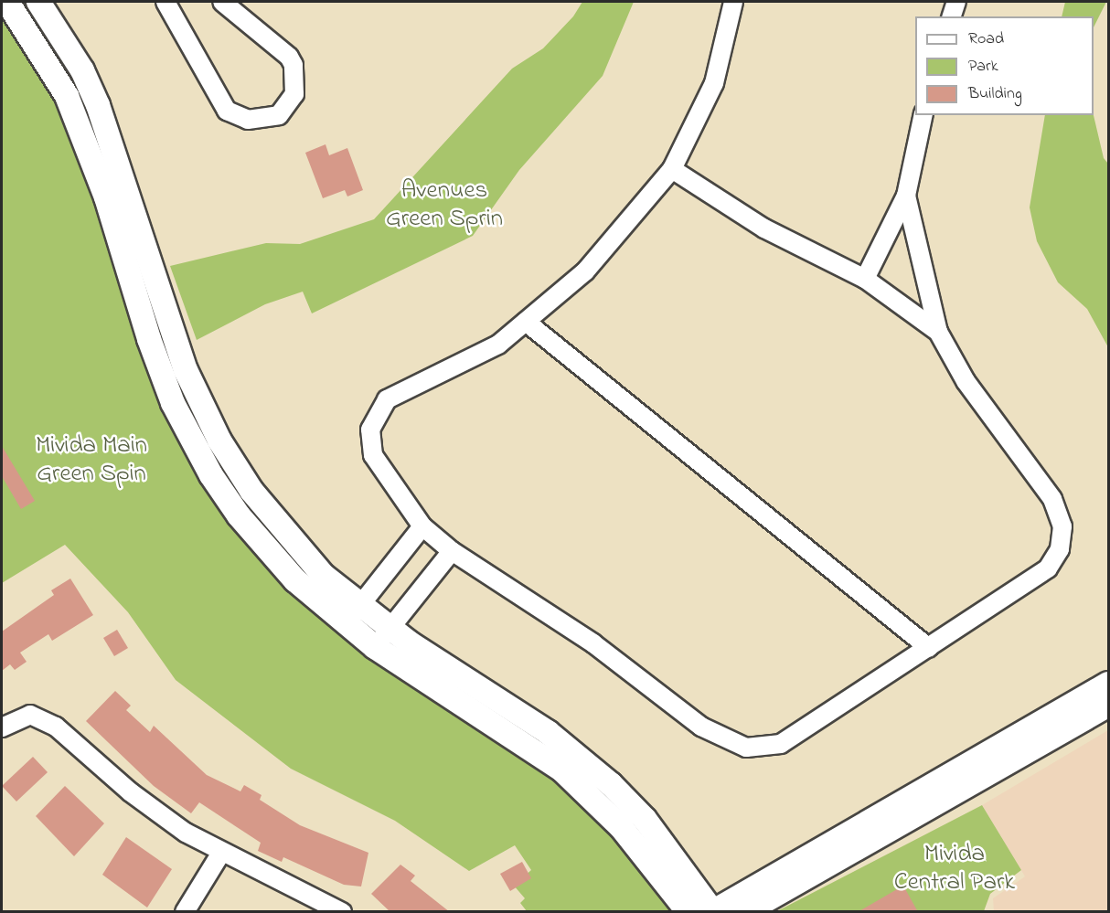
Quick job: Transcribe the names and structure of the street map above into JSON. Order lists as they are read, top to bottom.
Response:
{
  "parks": ["Avenues Green Sprin", "Mivida Main Green Spin", "Mivida Central Park"],
  "legend": ["Road", "Park", "Building"]
}
